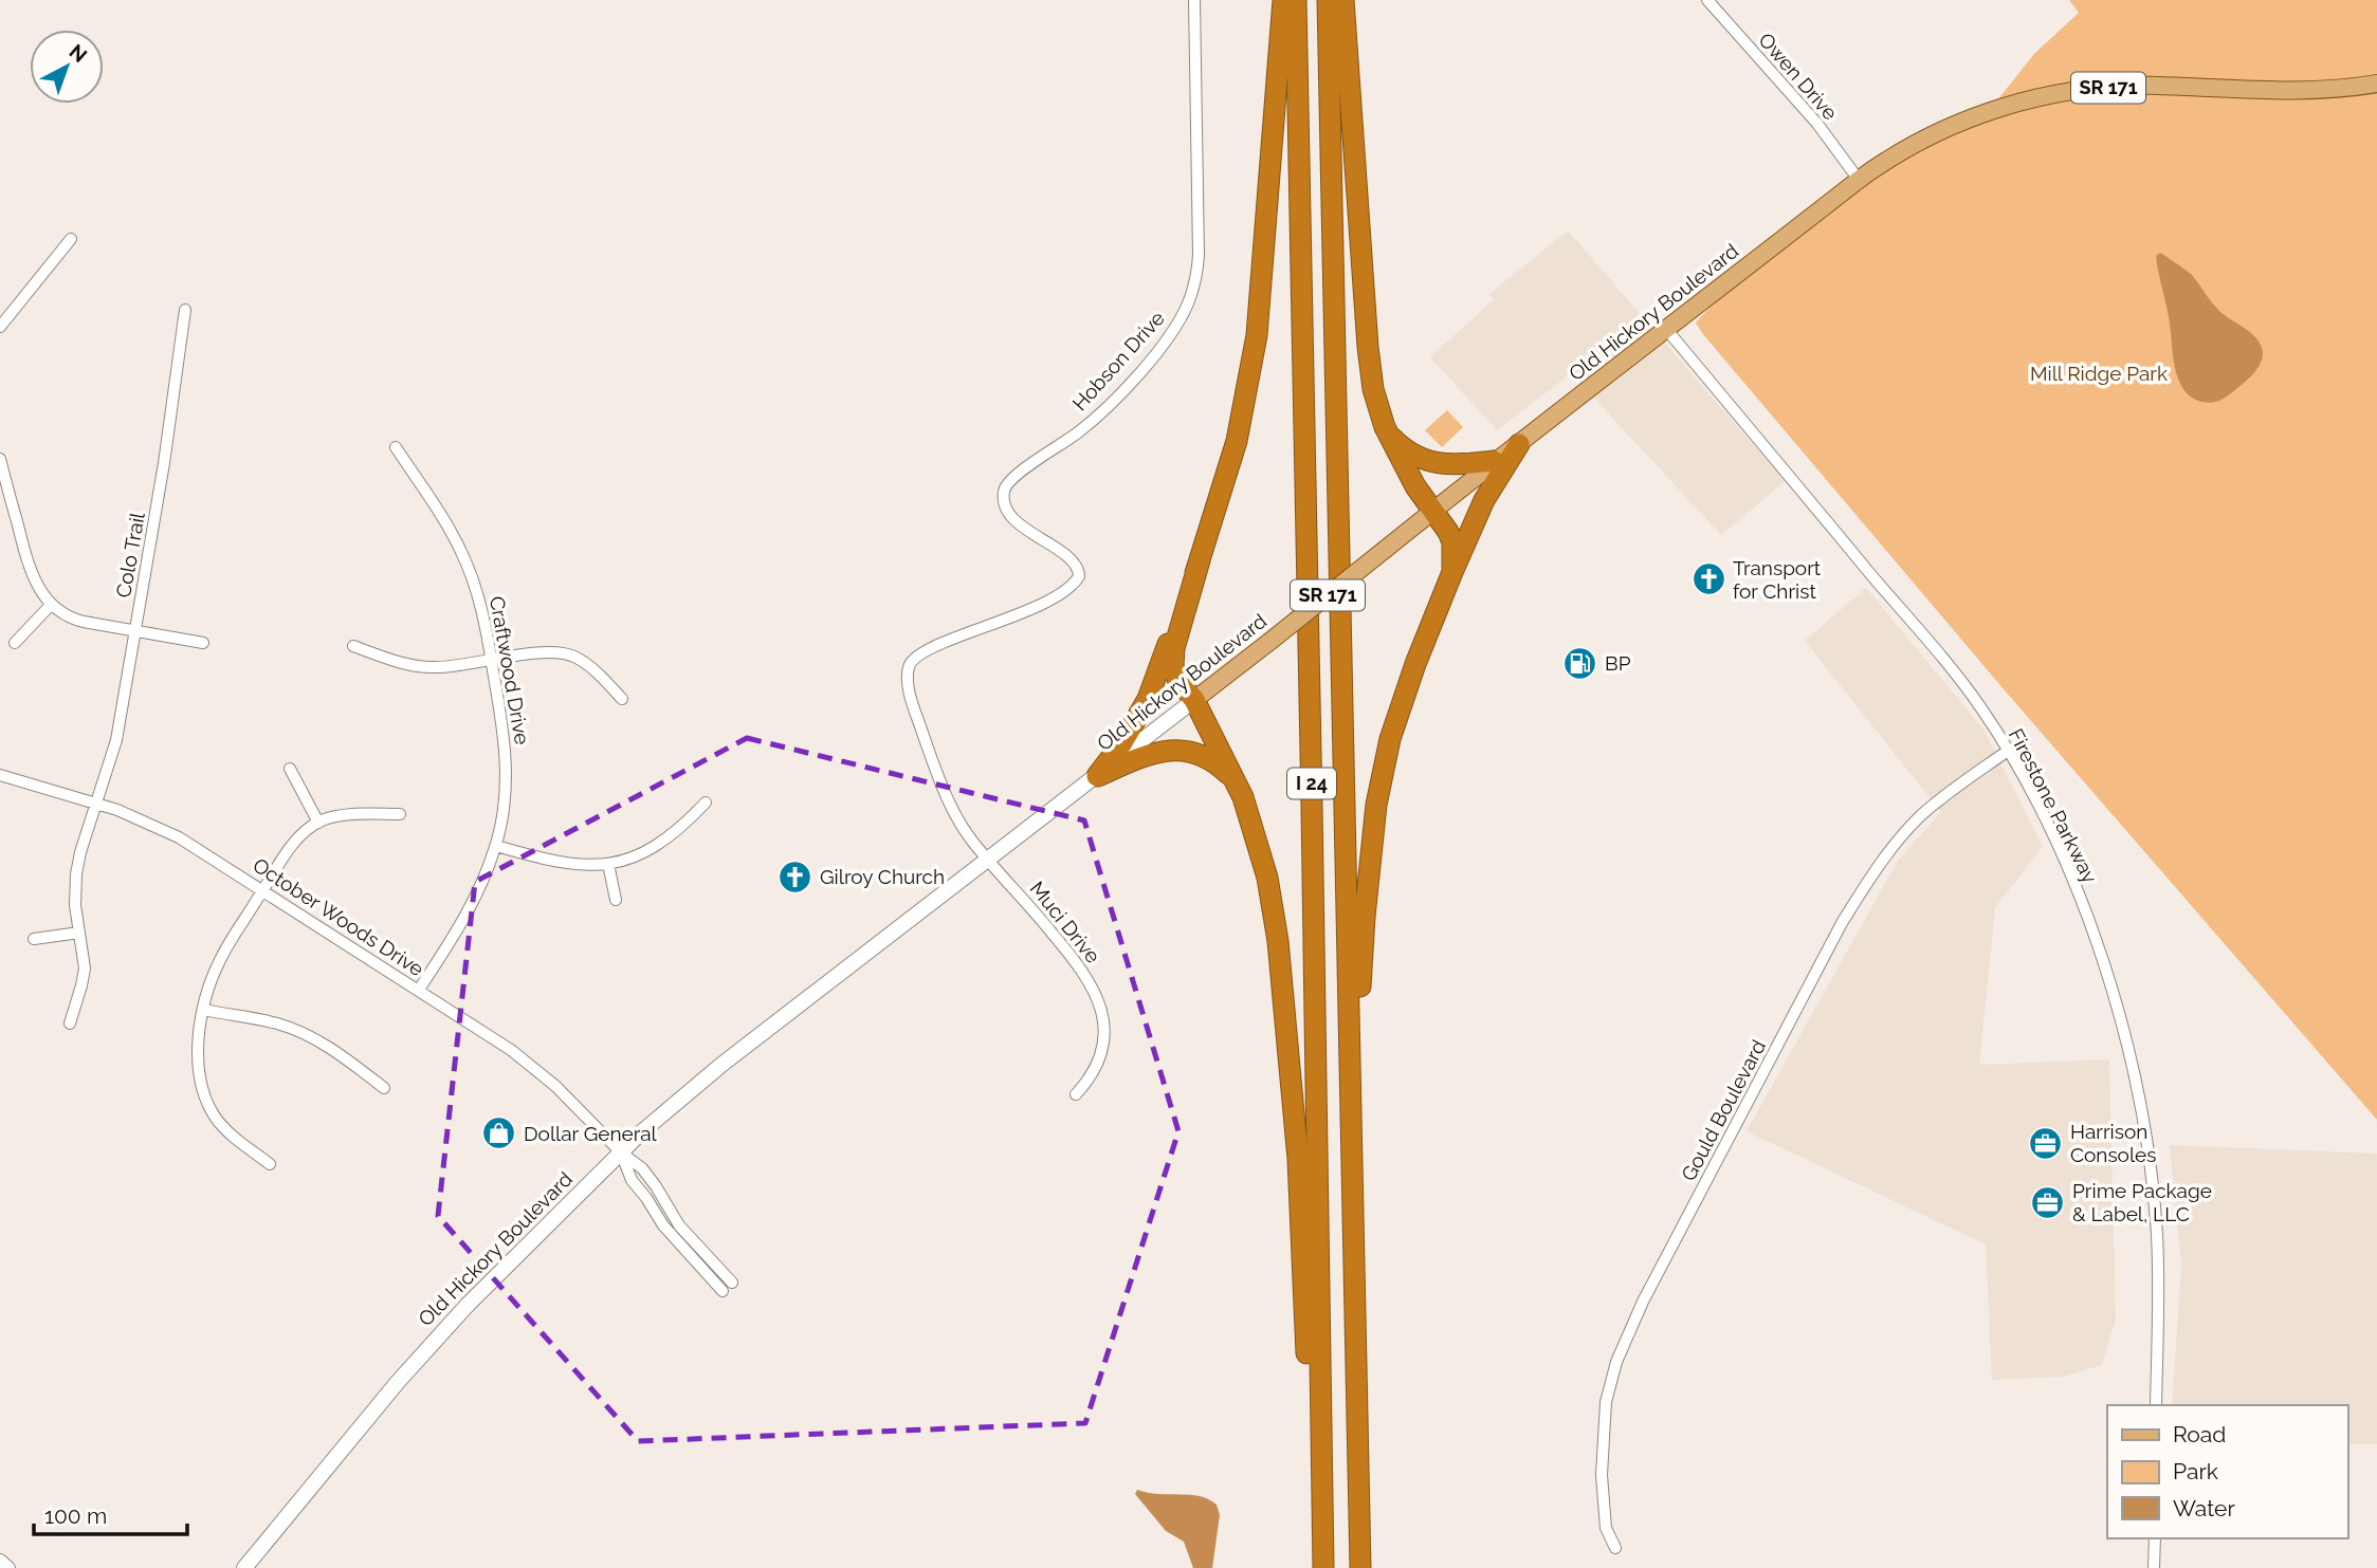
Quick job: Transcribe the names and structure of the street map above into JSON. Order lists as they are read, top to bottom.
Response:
{
  "streets": {
    "highway": ["I 24"],
    "main road": ["SR 171", "Old Hickory Boulevard"],
    "street": [
      "Owen Drive",
      "Hobson Drive",
      "Colo Trail",
      "Craftwood Drive",
      "Firestone Parkway",
      "October Woods Drive",
      "Muci Drive",
      "Gould Boulevard"
    ]
  },
  "crossings": [
    ["Owen Drive", "Old Hickory Boulevard"],
    ["Old Hickory Boulevard", "Hobson Drive"],
    ["Old Hickory Boulevard", "Firestone Parkway"],
    ["Old Hickory Boulevard", "October Woods Drive"],
    ["Old Hickory Boulevard", "Muci Drive"],
    ["Hobson Drive", "Muci Drive"],
    ["Colo Trail", "October Woods Drive"],
    ["Craftwood Drive", "October Woods Drive"],
    ["Firestone Parkway", "Gould Boulevard"]
  ],
  "parks": ["Mill Ridge Park"],
  "places": {
    "church": ["Transport for Christ", "Gilroy Church"],
    "fuel station": ["BP"],
    "shop": ["Dollar General"],
    "office": ["Harrison Consoles", "Prime Package & Label, LLC"]
  },
  "legend": ["Road", "Park", "Water"],
  "scale_bar": "100 m",
  "north": "top right"
}
